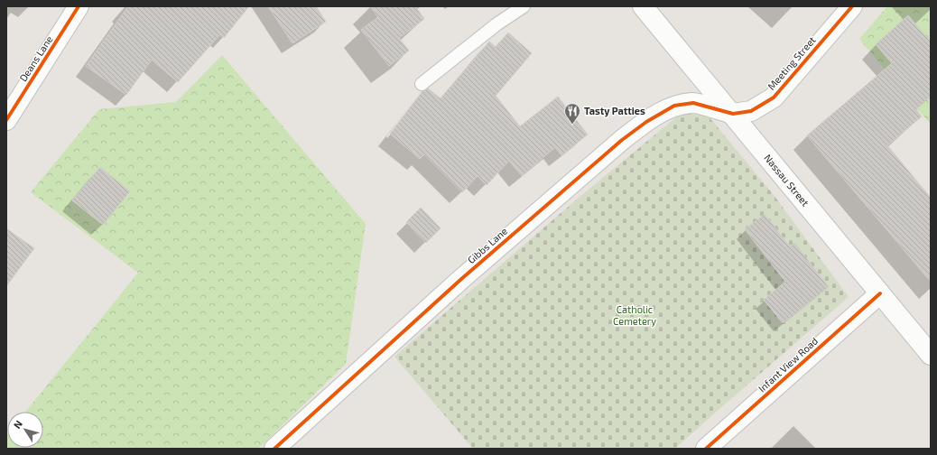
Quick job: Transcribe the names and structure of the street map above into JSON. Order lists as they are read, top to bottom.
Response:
{
  "streets": {
    "street": [
      "Deans Lane",
      "Meeting Street",
      "Nassau Street",
      "Gibbs Lane",
      "Infant View Road"
    ]
  },
  "crossings": [
    ["Meeting Street", "Nassau Street"],
    ["Meeting Street", "Gibbs Lane"],
    ["Nassau Street", "Gibbs Lane"],
    ["Nassau Street", "Infant View Road"]
  ],
  "parks": ["Catholic Cemetery"],
  "places": {
    "restaurant": ["Tasty Patties"]
  },
  "north": "top left"
}
